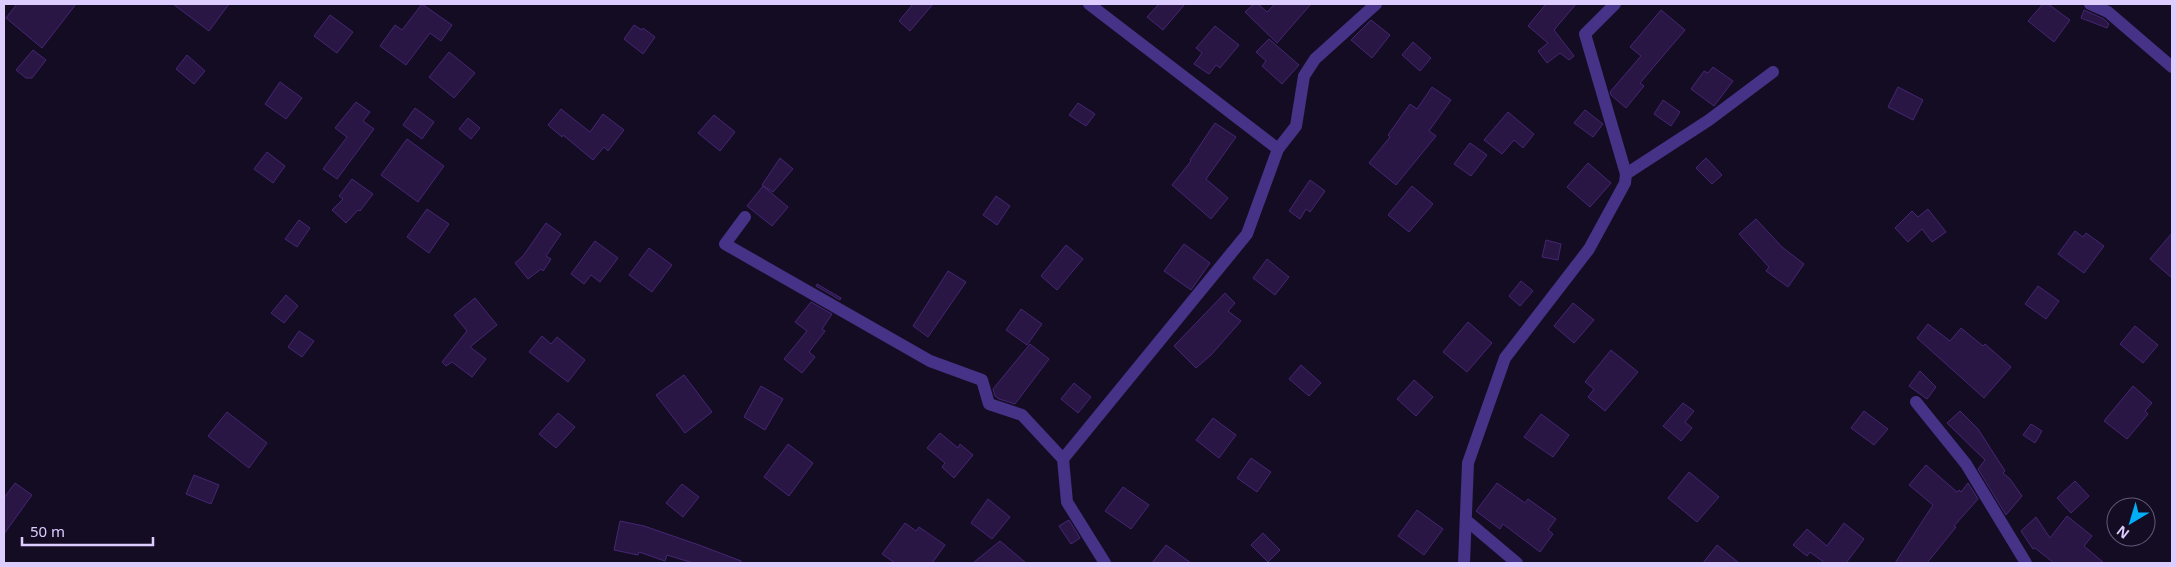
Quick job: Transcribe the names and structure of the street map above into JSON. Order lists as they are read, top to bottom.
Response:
{
  "scale_bar": "50 m",
  "north": "bottom left"
}
